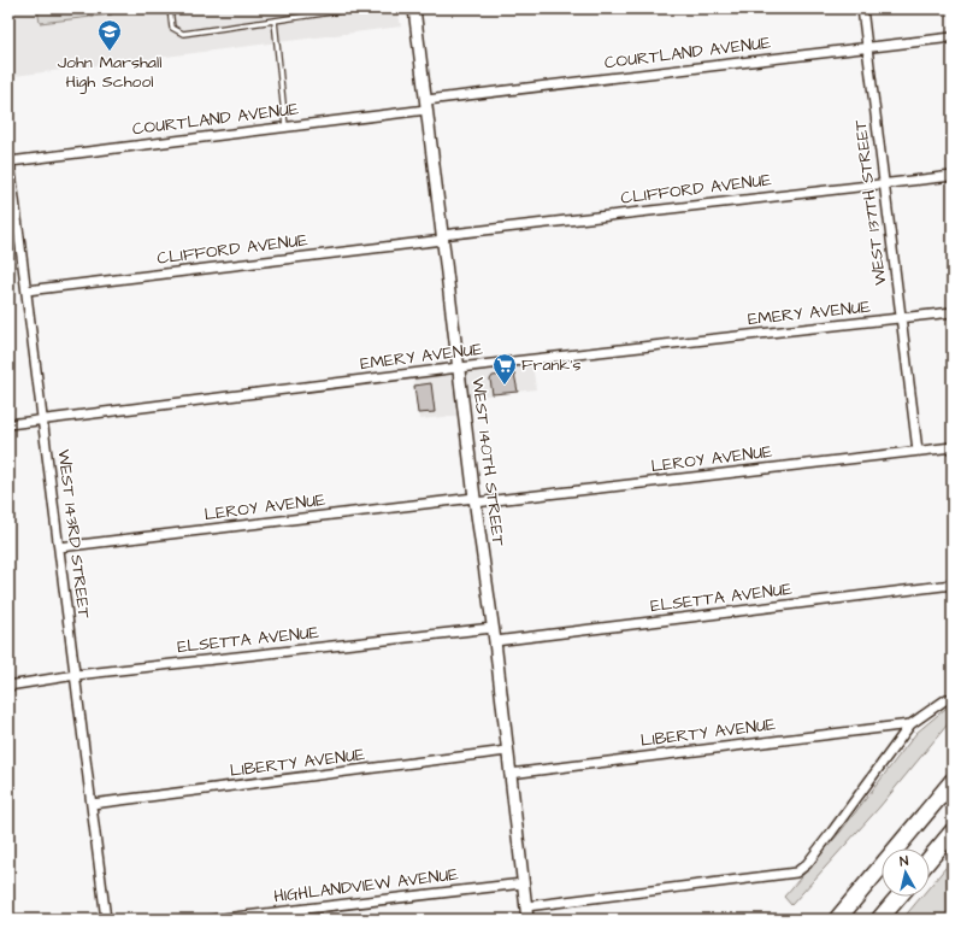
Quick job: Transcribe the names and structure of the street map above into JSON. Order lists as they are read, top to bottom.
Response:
{
  "streets": {
    "street": [
      "COURTLAND AVENUE",
      "CLIFFORD AVENUE",
      "WEST 137TH STREET",
      "EMERY AVENUE",
      "LEROY AVENUE",
      "WEST 140TH STREET",
      "WEST 143RD STREET",
      "ELSETTA AVENUE",
      "LIBERTY AVENUE",
      "HIGHLANDVIEW AVENUE"
    ]
  },
  "crossings": [
    ["COURTLAND AVENUE", "WEST 137TH STREET"],
    ["COURTLAND AVENUE", "WEST 140TH STREET"],
    ["COURTLAND AVENUE", "WEST 143RD STREET"],
    ["CLIFFORD AVENUE", "WEST 137TH STREET"],
    ["CLIFFORD AVENUE", "WEST 140TH STREET"],
    ["CLIFFORD AVENUE", "WEST 143RD STREET"],
    ["WEST 137TH STREET", "EMERY AVENUE"],
    ["WEST 137TH STREET", "LEROY AVENUE"],
    ["EMERY AVENUE", "WEST 140TH STREET"],
    ["EMERY AVENUE", "WEST 143RD STREET"],
    ["LEROY AVENUE", "WEST 140TH STREET"],
    ["LEROY AVENUE", "WEST 143RD STREET"],
    ["WEST 140TH STREET", "ELSETTA AVENUE"],
    ["WEST 140TH STREET", "LIBERTY AVENUE"],
    ["WEST 140TH STREET", "HIGHLANDVIEW AVENUE"],
    ["WEST 143RD STREET", "ELSETTA AVENUE"],
    ["WEST 143RD STREET", "LIBERTY AVENUE"]
  ],
  "places": {
    "school or university": ["John Marshall High School"],
    "supermarket": ["Frank's"]
  },
  "north": "top"
}
